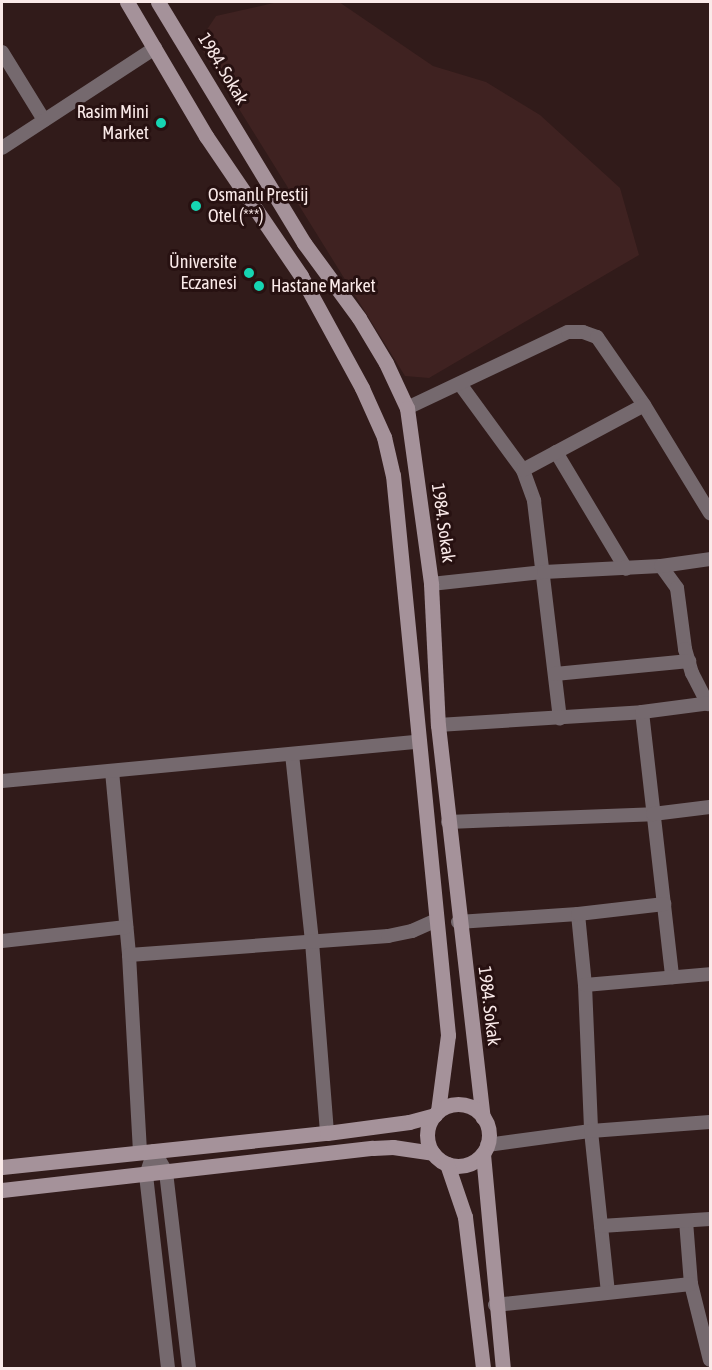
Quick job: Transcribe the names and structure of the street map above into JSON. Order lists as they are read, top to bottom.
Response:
{
  "streets": {
    "main road": ["1984. Sokak"]
  },
  "places": [
    "Rasim Mini Market",
    "Osmanlı Prestij Otel (***)",
    "Üniversite Eczanesi",
    "Hastane Market"
  ]
}
